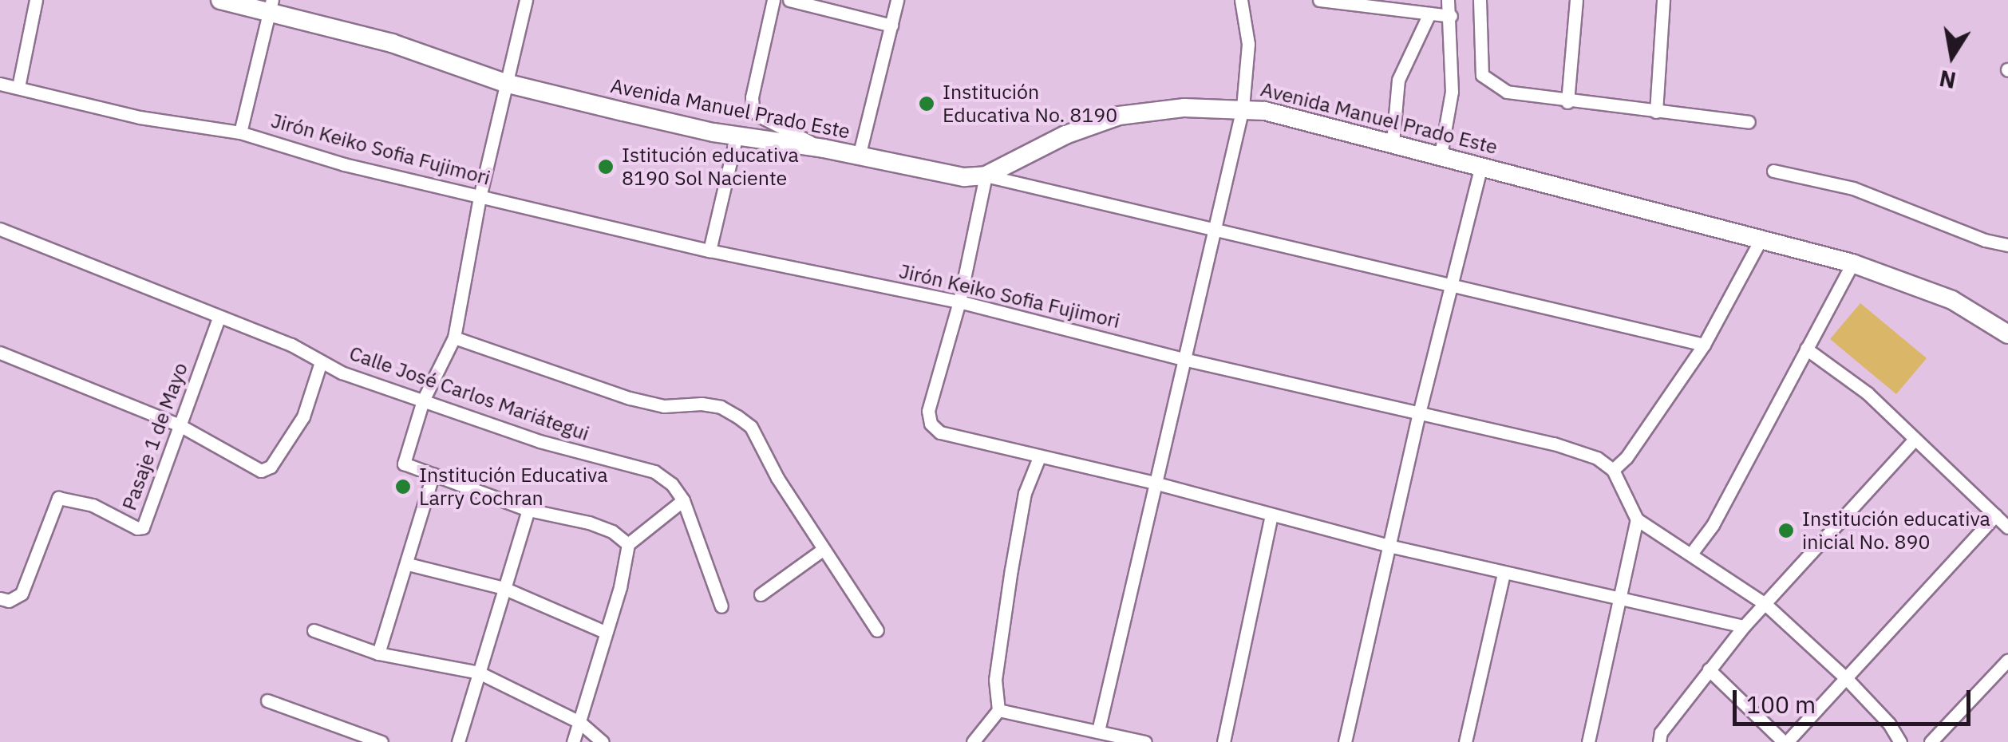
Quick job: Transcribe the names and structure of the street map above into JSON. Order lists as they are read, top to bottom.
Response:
{
  "streets": {
    "street": [
      "Avenida Manuel Prado Este",
      "Jirón Keiko Sofia Fujimori",
      "Calle José Carlos Mariátegui",
      "Pasaje 1 de Mayo"
    ]
  },
  "crossings": [
    ["Calle José Carlos Mariátegui", "Pasaje 1 de Mayo"]
  ],
  "places": [
    "Institución Educativa No. 8190",
    "Istitución educativa 8190 Sol Naciente",
    "Institución Educativa Larry Cochran",
    "Institución educativa inicial No. 890"
  ],
  "scale_bar": "100 m",
  "north": "bottom"
}
